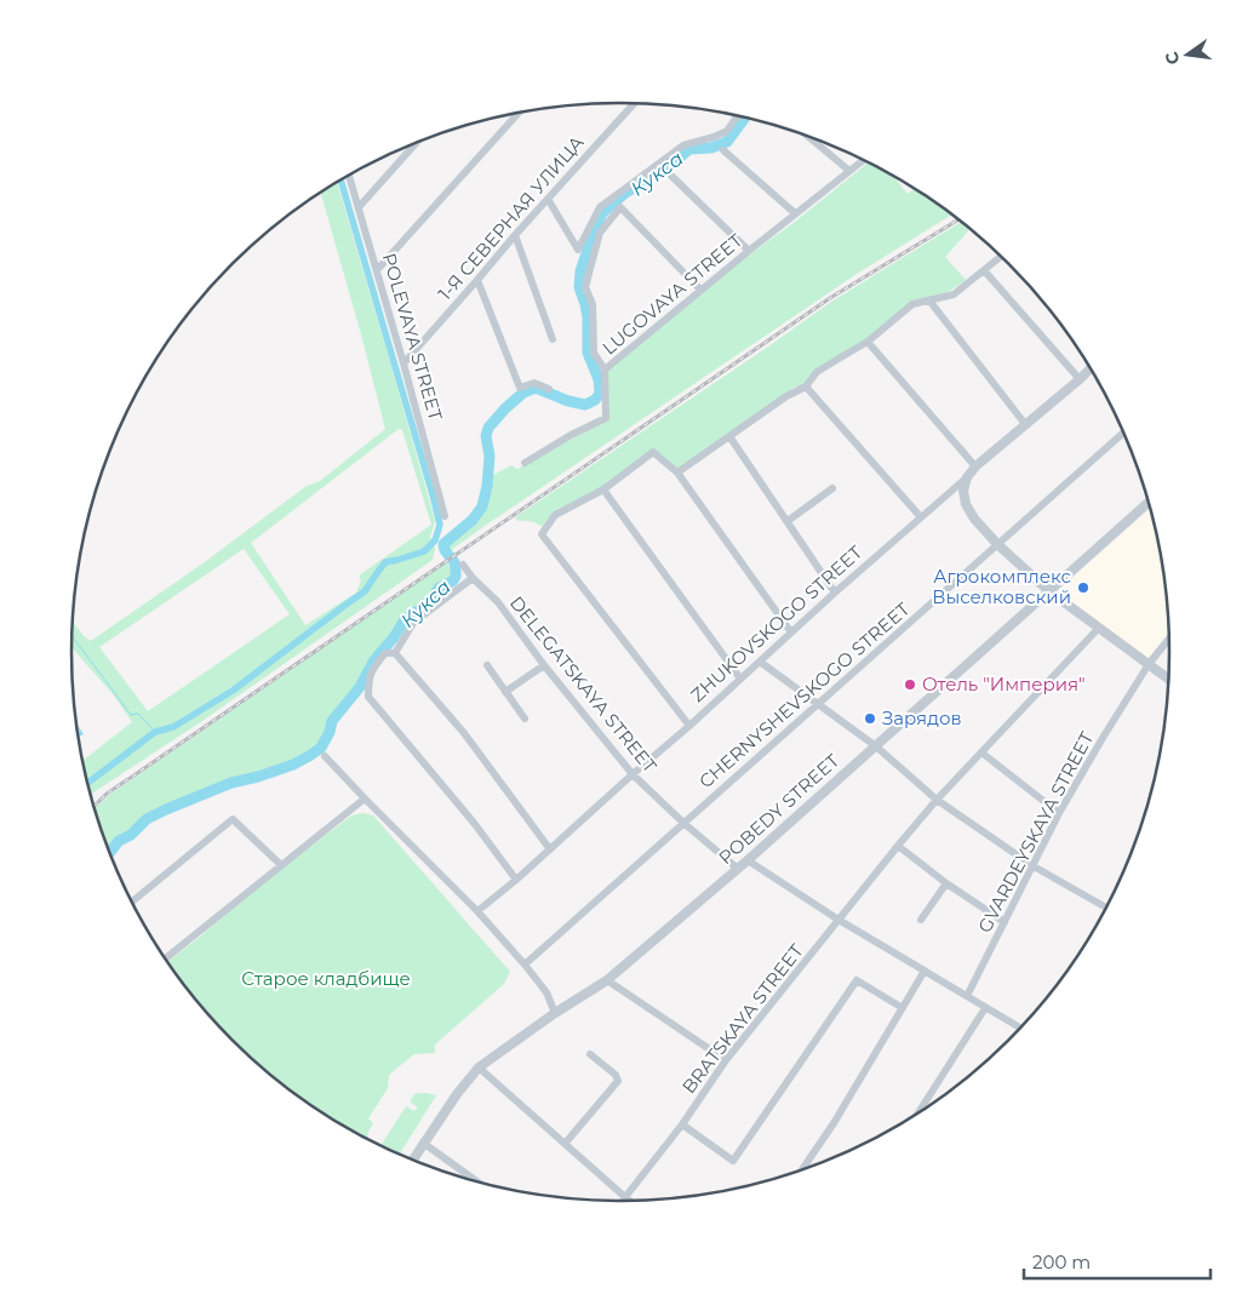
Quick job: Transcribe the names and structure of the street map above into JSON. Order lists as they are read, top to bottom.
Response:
{
  "streets": {
    "street": [
      "1-Я СЕВЕРНАЯ УЛИЦА",
      "LUGOVAYA STREET",
      "POLEVAYA STREET",
      "ZHUKOVSKOGO STREET",
      "DELEGATSKAYA STREET",
      "CHERNYSHEVSKOGO STREET",
      "POBEDY STREET",
      "GVARDEYSKAYA STREET",
      "BRATSKAYA STREET"
    ]
  },
  "crossings": [
    ["1-Я СЕВЕРНАЯ УЛИЦА", "POLEVAYA STREET"],
    ["ZHUKOVSKOGO STREET", "DELEGATSKAYA STREET"],
    ["DELEGATSKAYA STREET", "CHERNYSHEVSKOGO STREET"],
    ["DELEGATSKAYA STREET", "POBEDY STREET"]
  ],
  "water": ["Кукса"],
  "parks": ["Старое кладбище"],
  "places": ["Агрокомплекс Выселковский", "Отель \"Империя\"", "Зарядов"],
  "scale_bar": "200 m",
  "north": "left"
}
